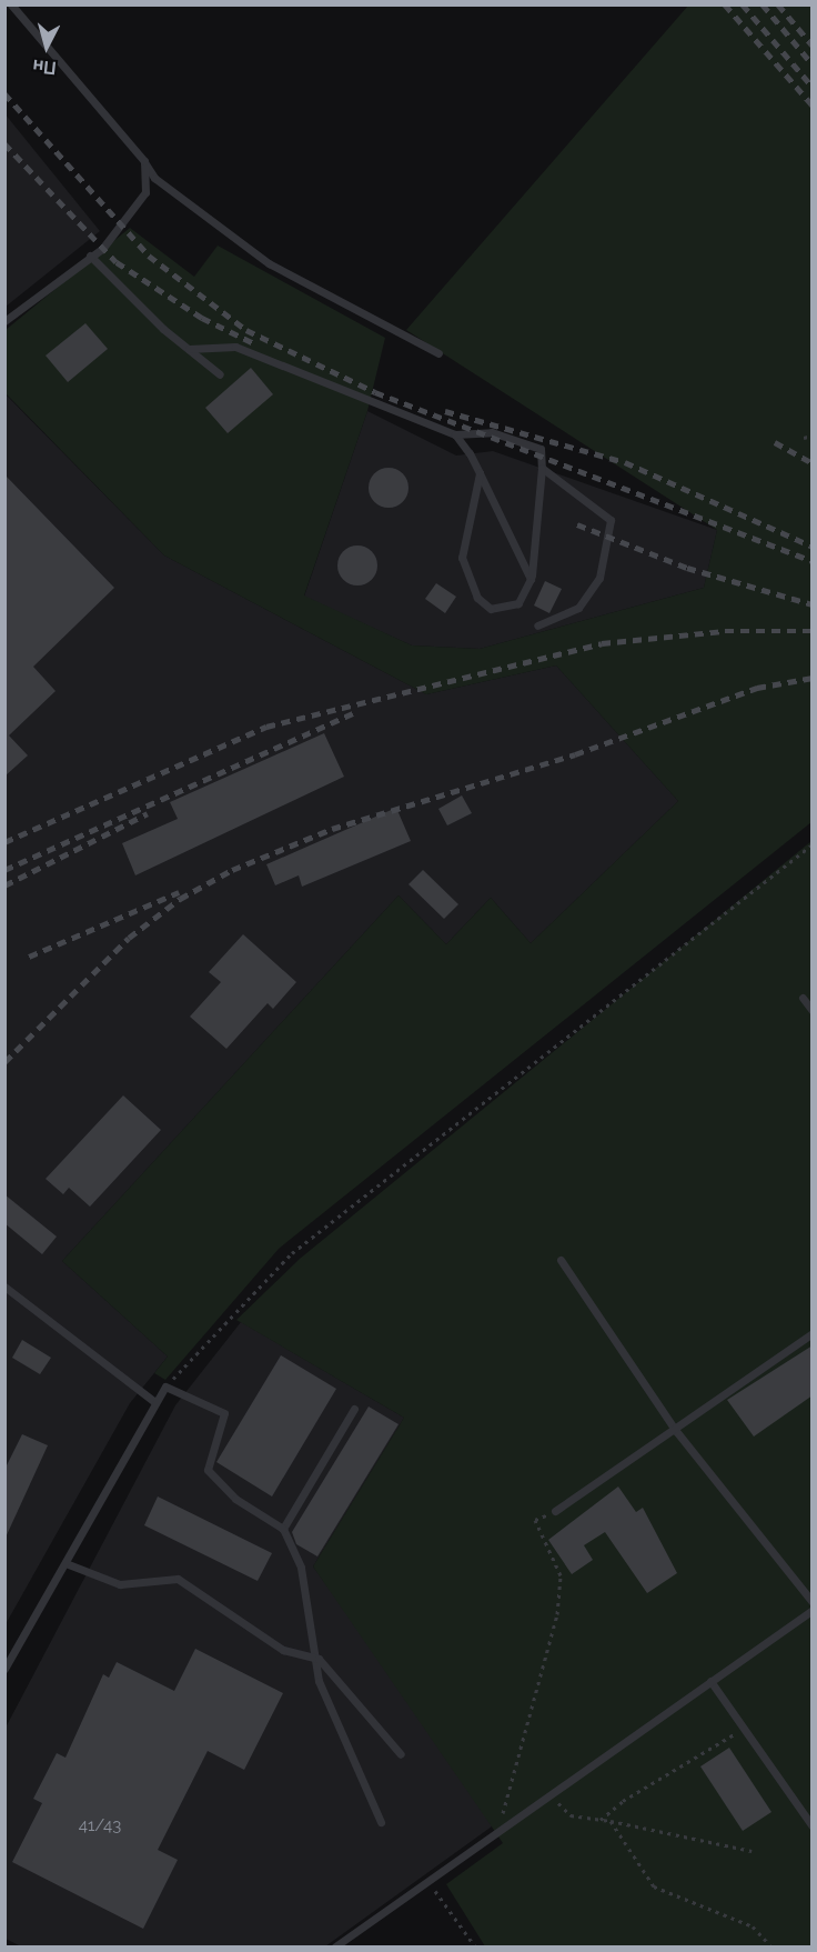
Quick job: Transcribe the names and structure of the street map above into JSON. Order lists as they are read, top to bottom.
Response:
{
  "house_numbers": ["41/43"],
  "north": "bottom"
}
